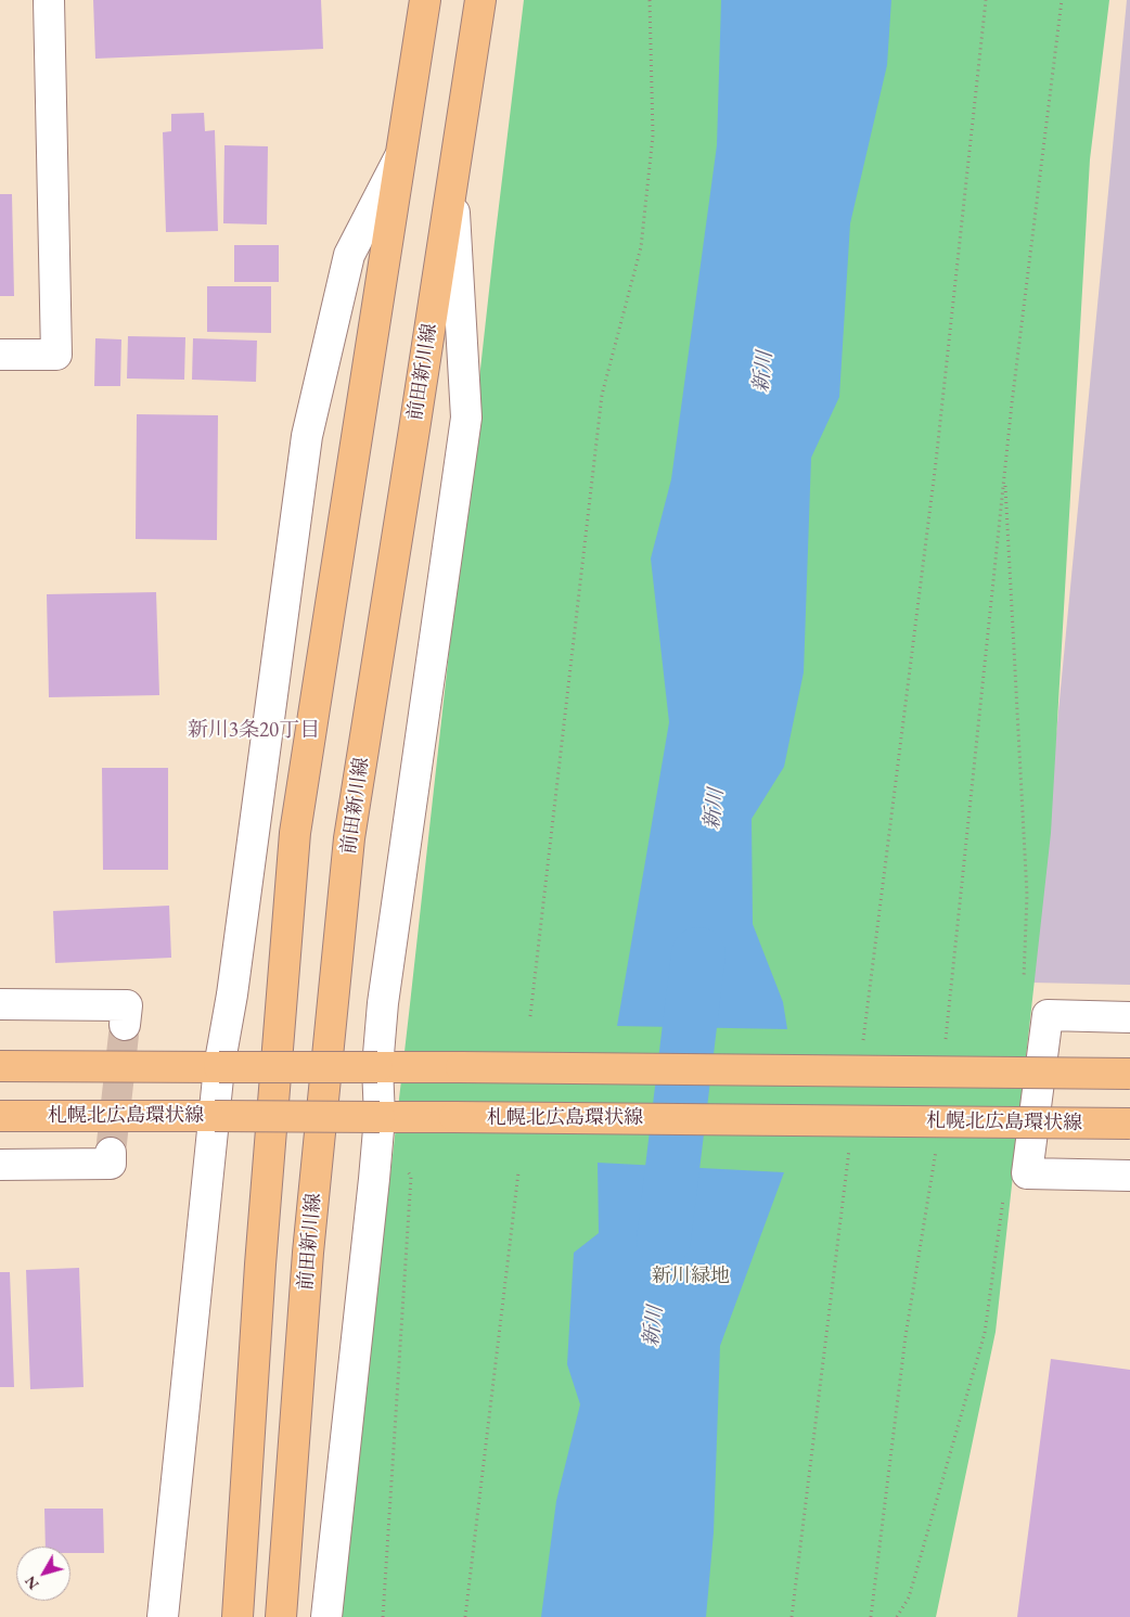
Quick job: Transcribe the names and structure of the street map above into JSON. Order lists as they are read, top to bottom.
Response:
{
  "streets": {
    "main road": ["前田新川線", "札幌北広島環状線"]
  },
  "districts": ["新川3条20丁目"],
  "water": ["新川"],
  "parks": ["新川緑地"],
  "north": "bottom left"
}
